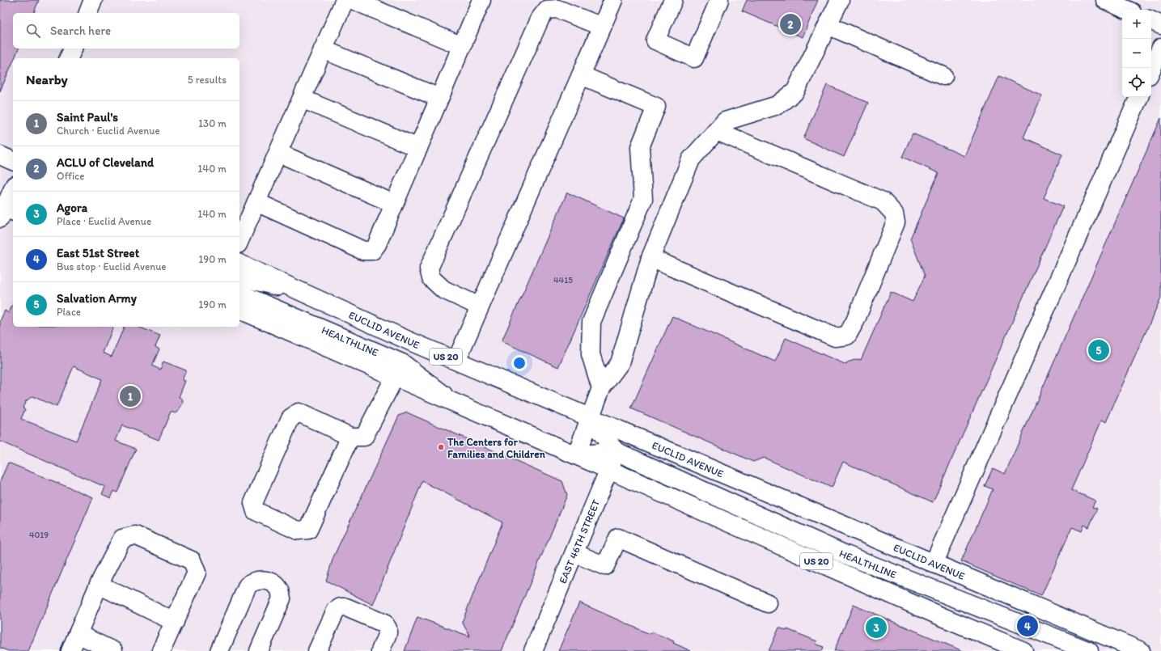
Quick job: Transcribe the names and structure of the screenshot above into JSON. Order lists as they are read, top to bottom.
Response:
{
  "streets": {
    "main road": [
      "EUCLID AVENUE",
      "HEALTHLINE",
      "US 20",
      "EAST 46TH STREET"
    ]
  },
  "crossings": [
    ["EUCLID AVENUE", "HEALTHLINE"],
    ["EUCLID AVENUE", "EAST 46TH STREET"],
    ["HEALTHLINE", "US 20"],
    ["HEALTHLINE", "EAST 46TH STREET"],
    ["US 20", "EAST 46TH STREET"]
  ],
  "places": ["The Centers for Families and Children"],
  "house_numbers": ["4415", "4019"],
  "page": {
    "map_buttons": ["+", "−"],
    "pins": [
      "2",
      "5",
      "1",
      "4",
      "3"
    ],
    "search": "Search here",
    "heading": ["Nearby", "5 results"],
    "list": [
      {
        "mark": "1",
        "name": "Saint Paul's",
        "note": "Church · Euclid Avenue",
        "value": "130 m"
      },
      {
        "mark": "2",
        "name": "ACLU of Cleveland",
        "note": "Office",
        "value": "140 m"
      },
      {
        "mark": "3",
        "name": "Agora",
        "note": "Place · Euclid Avenue",
        "value": "140 m"
      },
      {
        "mark": "4",
        "name": "East 51st Street",
        "note": "Bus stop · Euclid Avenue",
        "value": "190 m"
      },
      {
        "mark": "5",
        "name": "Salvation Army",
        "note": "Place",
        "value": "190 m"
      }
    ]
  }
}
